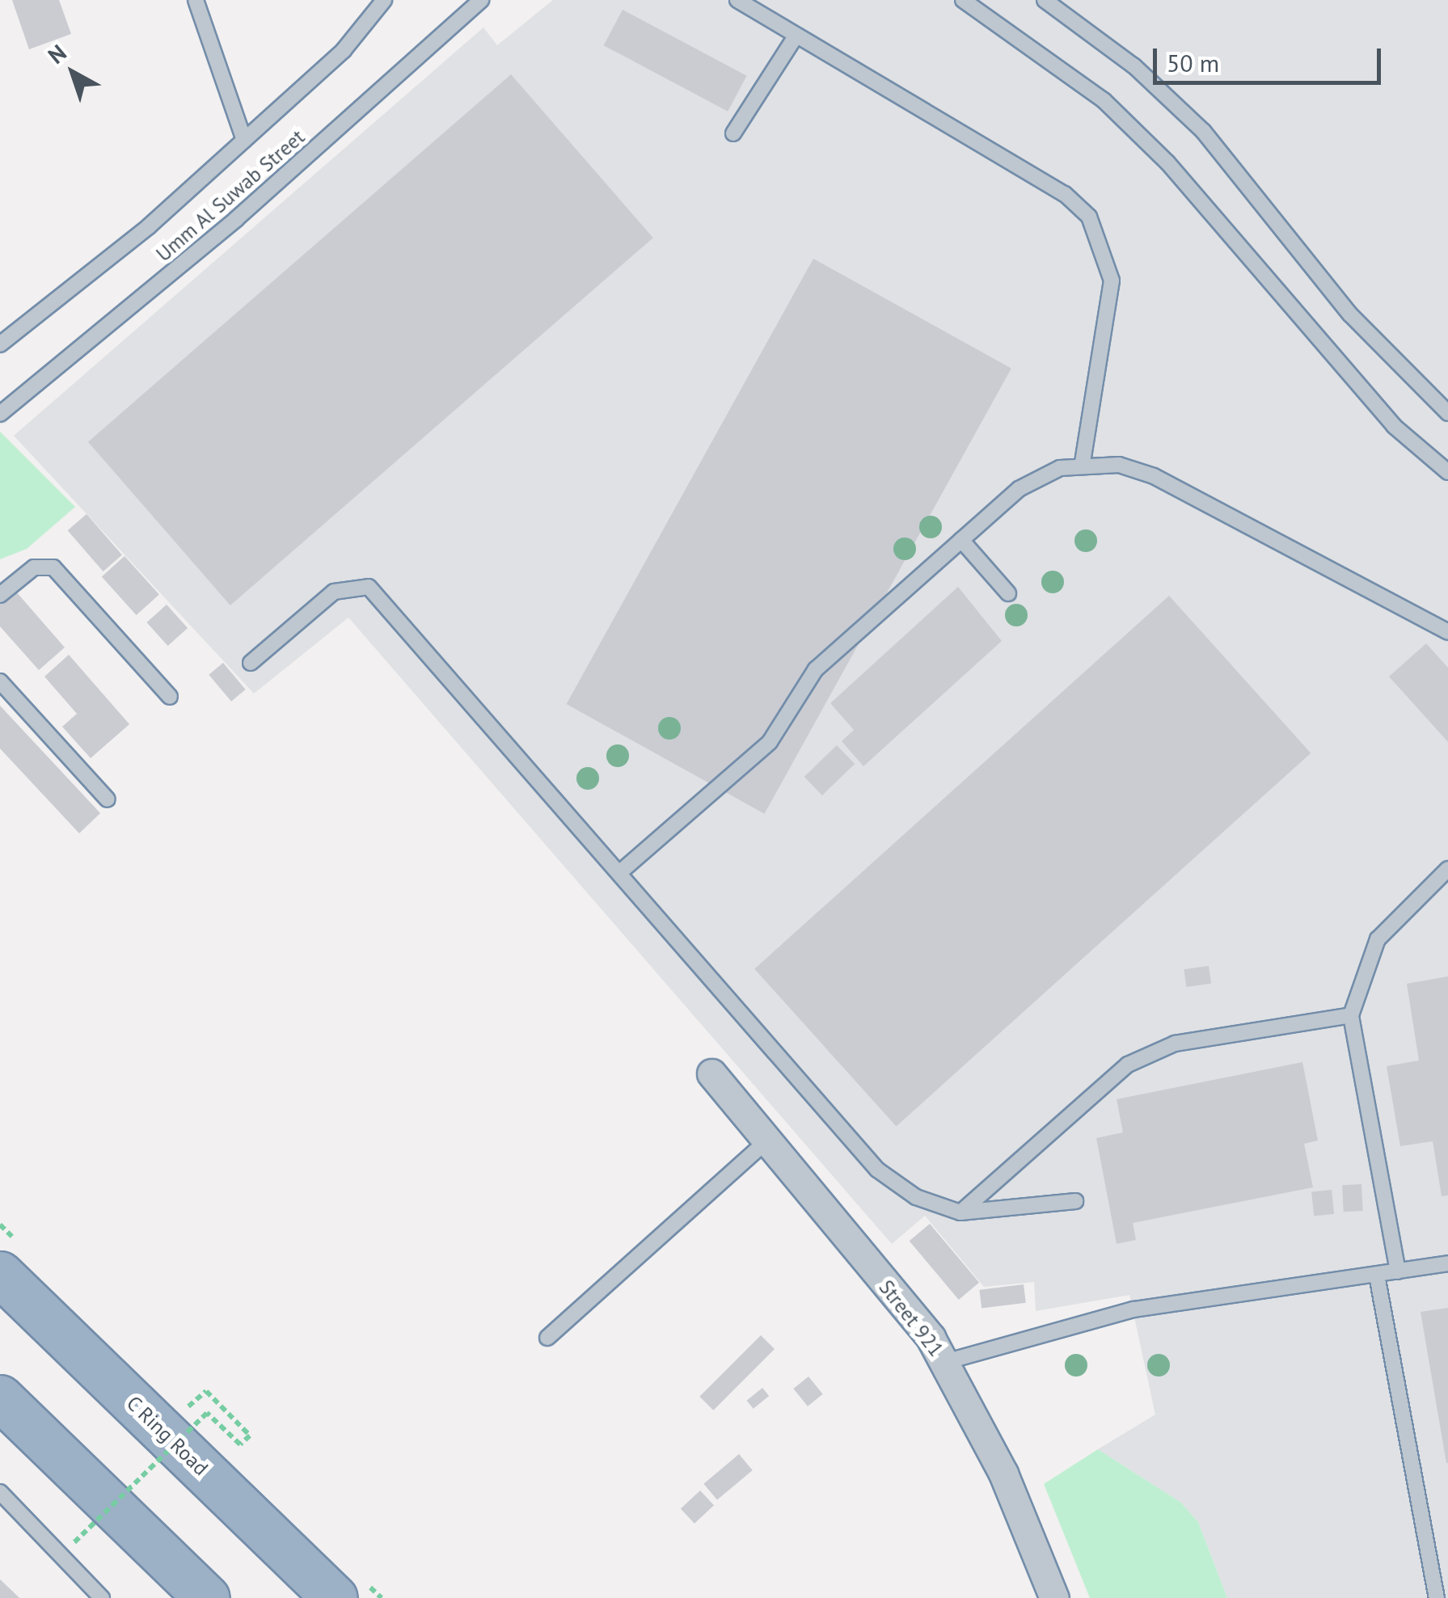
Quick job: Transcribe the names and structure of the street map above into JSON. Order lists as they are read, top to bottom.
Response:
{
  "streets": {
    "highway": ["C Ring Road"],
    "street": ["Street 921"],
    "lane": ["Umm Al Suwab Street"]
  },
  "scale_bar": "50 m",
  "north": "top left"
}
